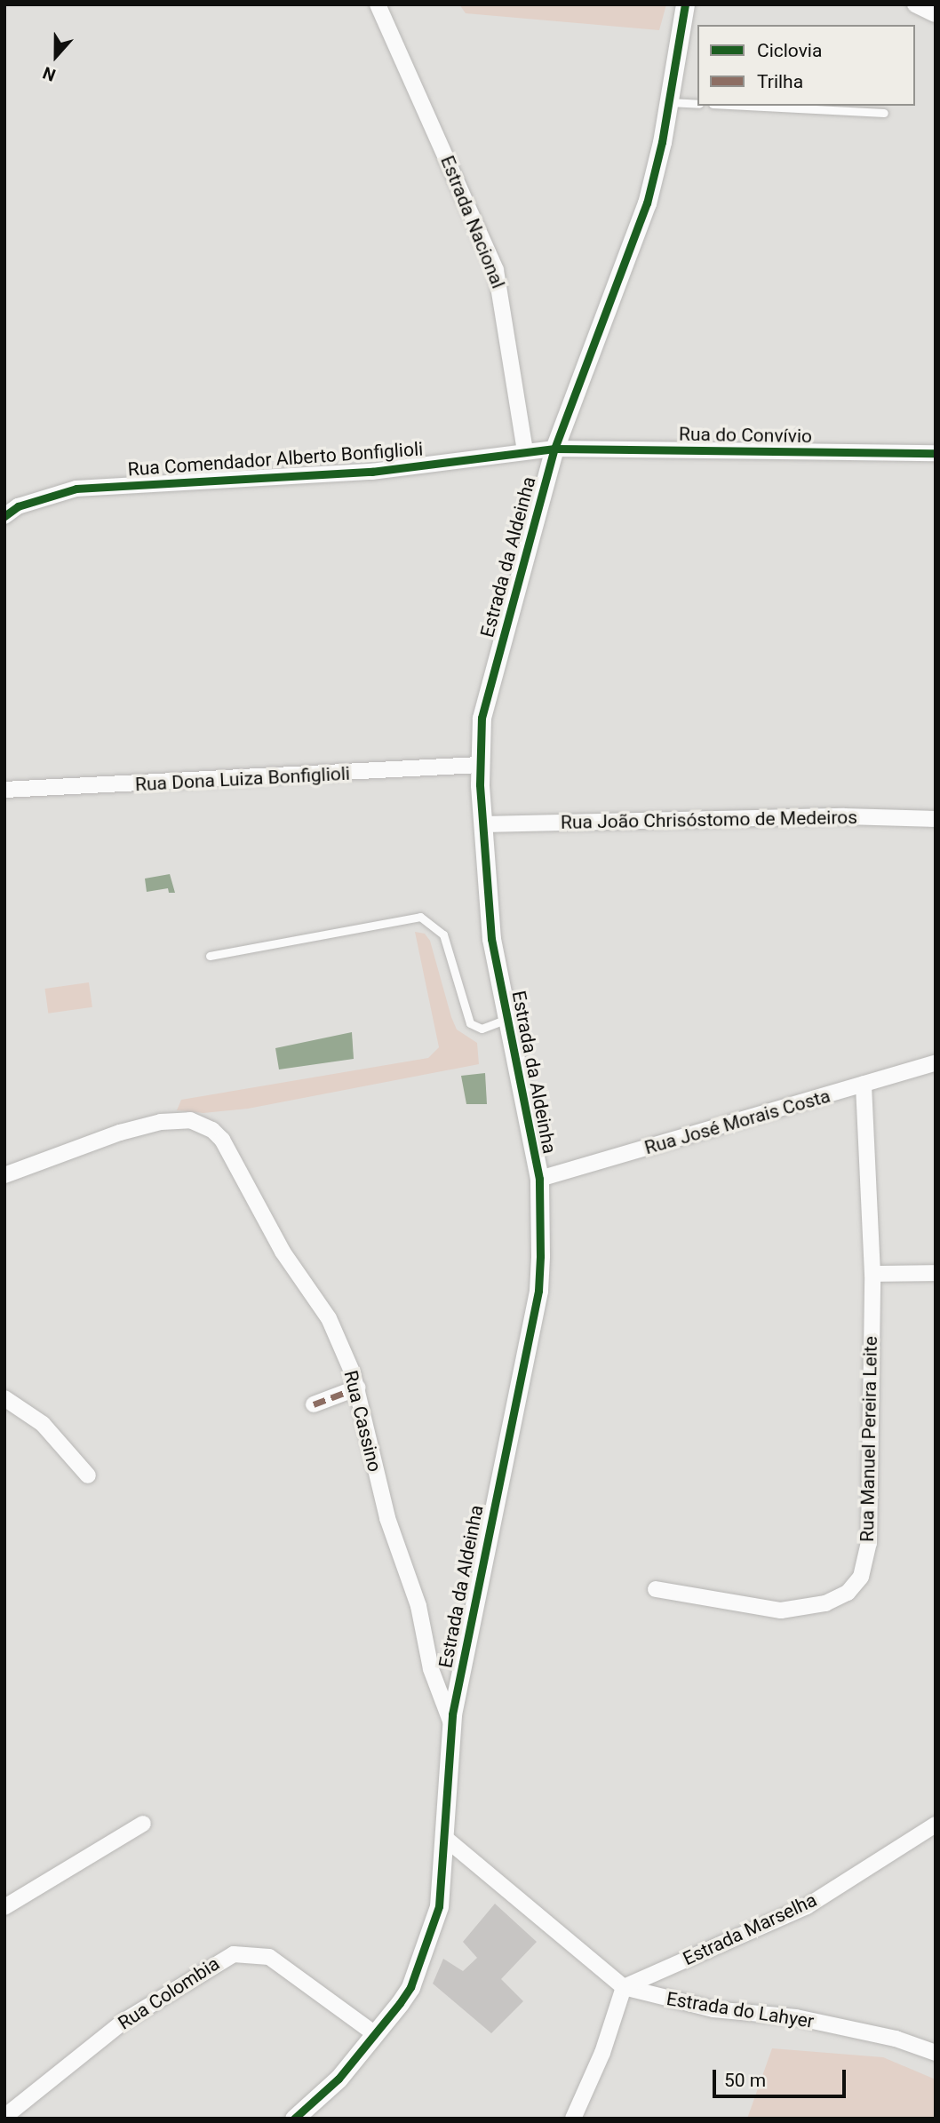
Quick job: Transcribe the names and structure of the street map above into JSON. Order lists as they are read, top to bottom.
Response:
{
  "streets": {
    "street": [
      "Estrada Nacional",
      "Rua do Convívio",
      "Rua Comendador Alberto Bonfiglioli",
      "Estrada da Aldeinha",
      "Rua Dona Luiza Bonfiglioli",
      "Rua João Chrisóstomo de Medeiros",
      "Rua José Morais Costa",
      "Rua Cassino",
      "Rua Manuel Pereira Leite",
      "Estrada Marselha",
      "Rua Colombia",
      "Estrada do Lahyer"
    ]
  },
  "crossings": [
    ["Estrada Nacional", "Rua Comendador Alberto Bonfiglioli"],
    ["Rua do Convívio", "Rua Comendador Alberto Bonfiglioli"],
    ["Rua do Convívio", "Estrada da Aldeinha"],
    ["Rua Comendador Alberto Bonfiglioli", "Estrada da Aldeinha"],
    ["Estrada da Aldeinha", "Rua Dona Luiza Bonfiglioli"],
    ["Estrada da Aldeinha", "Rua João Chrisóstomo de Medeiros"],
    ["Estrada da Aldeinha", "Rua José Morais Costa"],
    ["Estrada da Aldeinha", "Rua Cassino"],
    ["Estrada da Aldeinha", "Rua Colombia"],
    ["Estrada da Aldeinha", "Estrada do Lahyer"],
    ["Rua José Morais Costa", "Rua Manuel Pereira Leite"],
    ["Estrada Marselha", "Estrada do Lahyer"]
  ],
  "legend": ["Ciclovia", "Trilha"],
  "scale_bar": "50 m",
  "north": "bottom"
}
